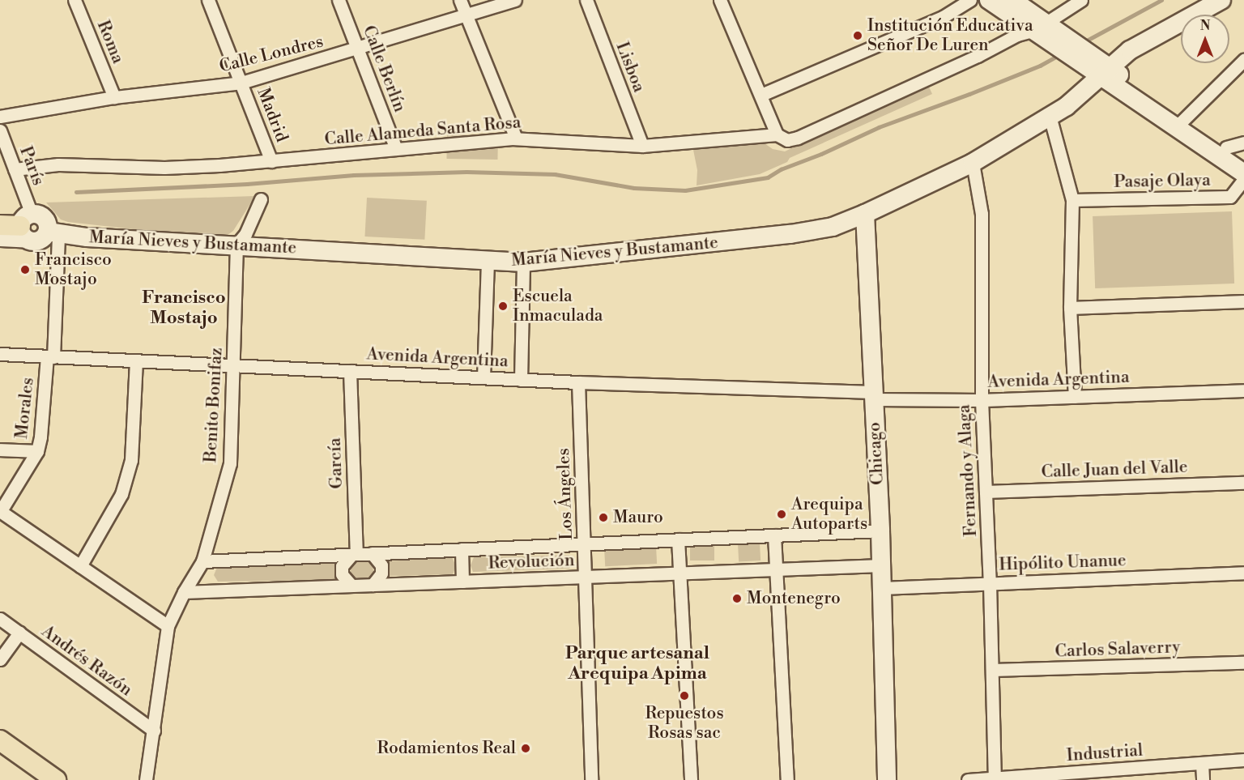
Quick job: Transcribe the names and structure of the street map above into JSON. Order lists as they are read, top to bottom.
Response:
{
  "streets": {
    "street": [
      "Roma",
      "Calle Londres",
      "Lisboa",
      "Calle Berlín",
      "Madrid",
      "Calle Alameda Santa Rosa",
      "París",
      "Pasaje Olaya",
      "María Nieves y Bustamante",
      "Avenida Argentina",
      "Benito Bonifaz",
      "Morales",
      "Chicago",
      "García",
      "Calle Juan del Valle",
      "Fernando y Alaga",
      "Los Ángeles",
      "Revolución",
      "Hipólito Unanue",
      "Carlos Salaverry",
      "Andrés Razón",
      "Industrial"
    ]
  },
  "crossings": [
    ["Roma", "Calle Londres"],
    ["Calle Londres", "Calle Berlín"],
    ["Calle Londres", "Madrid"],
    ["Lisboa", "Calle Alameda Santa Rosa"],
    ["Calle Berlín", "Calle Alameda Santa Rosa"],
    ["Madrid", "Calle Alameda Santa Rosa"],
    ["Calle Alameda Santa Rosa", "París"],
    ["María Nieves y Bustamante", "Benito Bonifaz"],
    ["María Nieves y Bustamante", "Morales"],
    ["María Nieves y Bustamante", "Chicago"],
    ["María Nieves y Bustamante", "Fernando y Alaga"],
    ["Avenida Argentina", "Benito Bonifaz"],
    ["Avenida Argentina", "Morales"],
    ["Avenida Argentina", "Chicago"],
    ["Avenida Argentina", "García"],
    ["Avenida Argentina", "Fernando y Alaga"],
    ["Avenida Argentina", "Los Ángeles"],
    ["Benito Bonifaz", "Revolución"],
    ["Benito Bonifaz", "Andrés Razón"],
    ["Chicago", "Revolución"],
    ["Chicago", "Hipólito Unanue"],
    ["García", "Revolución"],
    ["Calle Juan del Valle", "Fernando y Alaga"],
    ["Fernando y Alaga", "Hipólito Unanue"],
    ["Fernando y Alaga", "Carlos Salaverry"],
    ["Fernando y Alaga", "Industrial"],
    ["Los Ángeles", "Revolución"]
  ],
  "districts": ["Francisco Mostajo", "Parque artesanal Arequipa Apima"],
  "places": [
    "Institución Educativa Señor De Luren",
    "Francisco Mostajo",
    "Escuela Inmaculada",
    "Arequipa Autoparts",
    "Mauro",
    "Montenegro",
    "Repuestos Rosas sac",
    "Rodamientos Real"
  ],
  "north": "top"
}
